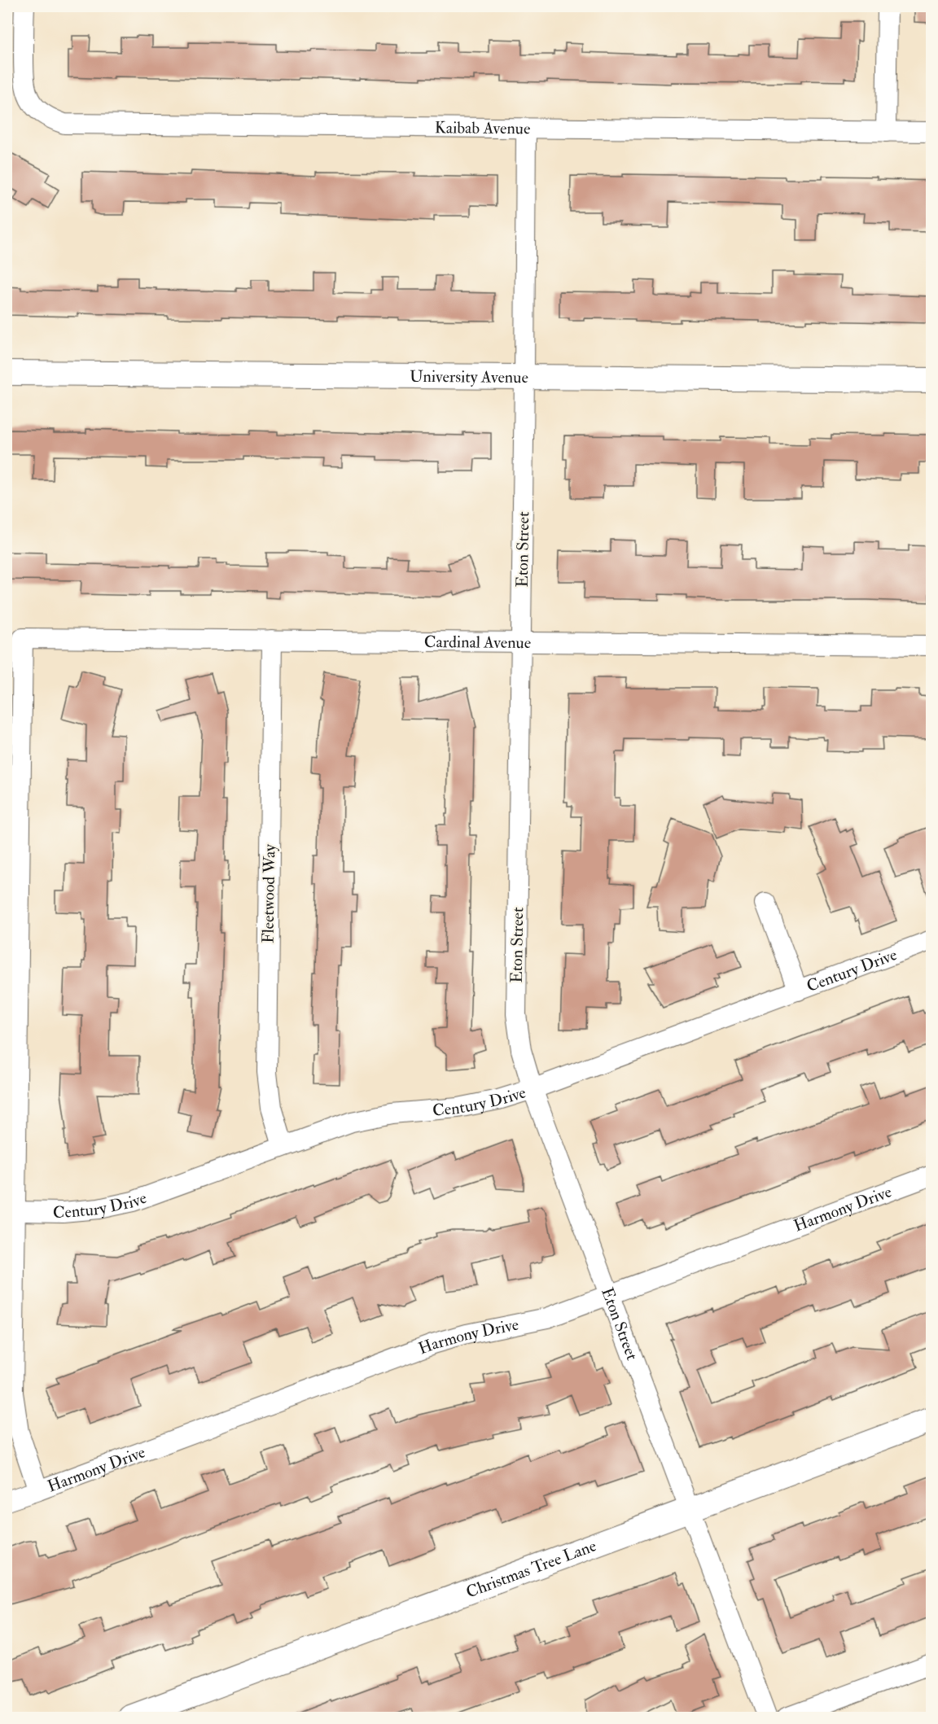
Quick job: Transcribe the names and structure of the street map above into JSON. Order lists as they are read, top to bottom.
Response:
{
  "streets": {
    "street": [
      "Kaibab Avenue",
      "University Avenue",
      "Eton Street",
      "Cardinal Avenue",
      "Fleetwood Way",
      "Century Drive",
      "Harmony Drive",
      "Christmas Tree Lane"
    ]
  },
  "crossings": [
    ["Kaibab Avenue", "Eton Street"],
    ["University Avenue", "Eton Street"],
    ["Eton Street", "Cardinal Avenue"],
    ["Eton Street", "Century Drive"],
    ["Eton Street", "Harmony Drive"],
    ["Eton Street", "Christmas Tree Lane"],
    ["Cardinal Avenue", "Fleetwood Way"],
    ["Cardinal Avenue", "Century Drive"],
    ["Fleetwood Way", "Century Drive"]
  ]
}
